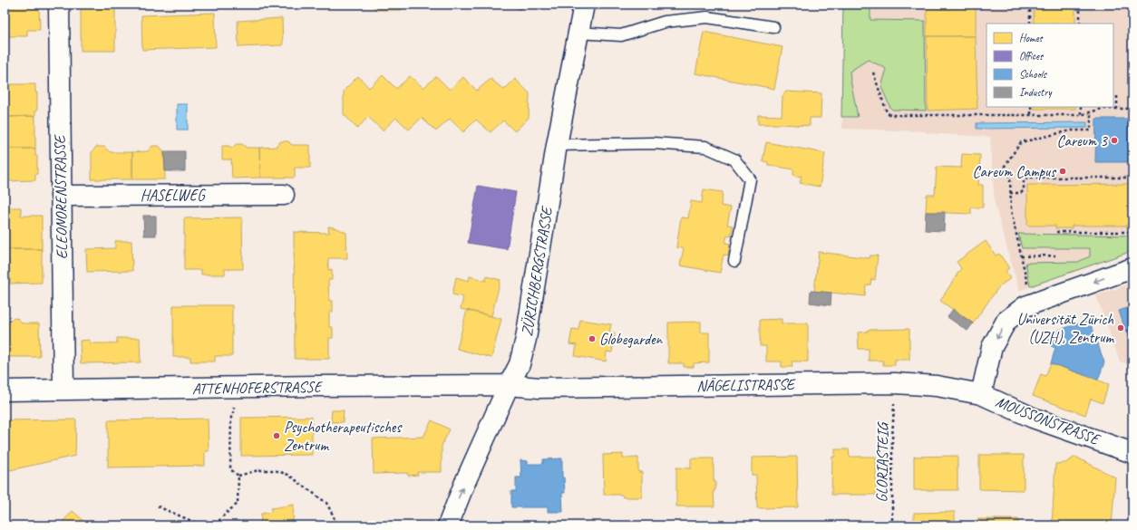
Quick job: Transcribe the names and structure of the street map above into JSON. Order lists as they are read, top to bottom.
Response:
{
  "streets": {
    "street": [
      "HASELWEG",
      "ELEONORENSTRASSE",
      "ZÜRICHBERGSTRASSE",
      "NÄGELISTRASSE",
      "ATTENHOFERSTRASSE",
      "MOUSSONSTRASSE"
    ],
    "path": ["GLORIASTEIG"]
  },
  "crossings": [
    ["HASELWEG", "ELEONORENSTRASSE"],
    ["ELEONORENSTRASSE", "ATTENHOFERSTRASSE"],
    ["ZÜRICHBERGSTRASSE", "NÄGELISTRASSE"],
    ["ZÜRICHBERGSTRASSE", "ATTENHOFERSTRASSE"],
    ["NÄGELISTRASSE", "ATTENHOFERSTRASSE"],
    ["NÄGELISTRASSE", "MOUSSONSTRASSE"]
  ],
  "one_way": ["MOUSSONSTRASSE"],
  "places": [
    "Careum 3",
    "Careum Campus",
    "Universität Zürich (UZH), Zentrum",
    "Globegarden",
    "Psychotherapeutisches Zentrum"
  ],
  "legend": [
    "Homes",
    "Offices",
    "Schools",
    "Industry"
  ]
}
